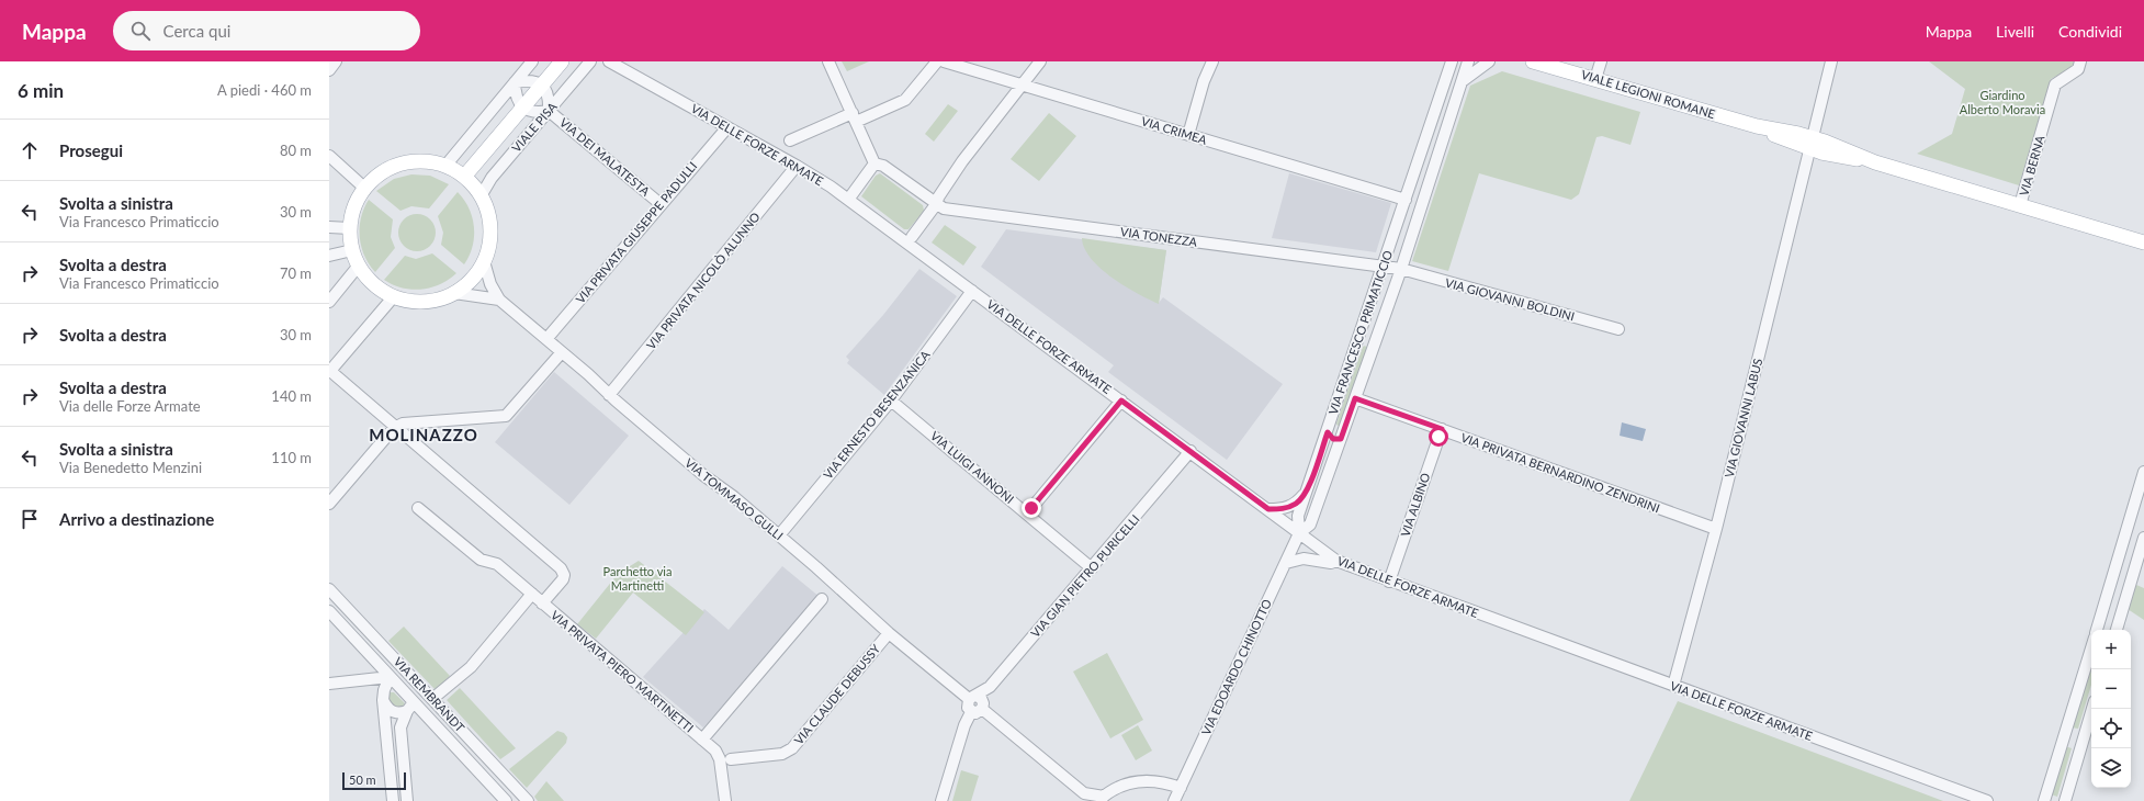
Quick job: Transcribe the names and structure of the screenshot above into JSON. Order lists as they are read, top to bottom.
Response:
{
  "streets": {
    "main road": ["VIALE LEGIONI ROMANE", "VIALE PISA", "VIA BERNA"],
    "street": [
      "VIA CRIMEA",
      "VIA DELLE FORZE ARMATE",
      "VIA DEI MALATESTA",
      "VIA PRIVATA GIUSEPPE PADULLI",
      "VIA TONEZZA",
      "VIA PRIVATA NICOLÒ ALUNNO",
      "VIA GIOVANNI BOLDINI",
      "VIA FRANCESCO PRIMATICCIO",
      "VIA ERNESTO BESENZANICA",
      "VIA GIOVANNI LABUS",
      "VIA LUIGI ANNONI",
      "VIA PRIVATA BERNARDINO ZENDRINI",
      "VIA TOMMASO GULLI",
      "VIA ALBINO",
      "VIA GIAN PIETRO PURICELLI",
      "VIA EDOARDO CHINOTTO",
      "VIA PRIVATA PIERO MARTINETTI",
      "VIA REMBRANDT",
      "VIA CLAUDE DEBUSSY"
    ]
  },
  "crossings": [
    ["VIALE LEGIONI ROMANE", "VIA BERNA"],
    ["VIALE LEGIONI ROMANE", "VIA GIOVANNI LABUS"],
    ["VIALE PISA", "VIA DEI MALATESTA"],
    ["VIALE PISA", "VIA TOMMASO GULLI"],
    ["VIA CRIMEA", "VIA FRANCESCO PRIMATICCIO"],
    ["VIA DELLE FORZE ARMATE", "VIA PRIVATA GIUSEPPE PADULLI"],
    ["VIA DELLE FORZE ARMATE", "VIA PRIVATA NICOLÒ ALUNNO"],
    ["VIA DELLE FORZE ARMATE", "VIA FRANCESCO PRIMATICCIO"],
    ["VIA DELLE FORZE ARMATE", "VIA ERNESTO BESENZANICA"],
    ["VIA DELLE FORZE ARMATE", "VIA GIOVANNI LABUS"],
    ["VIA DELLE FORZE ARMATE", "VIA ALBINO"],
    ["VIA DELLE FORZE ARMATE", "VIA GIAN PIETRO PURICELLI"],
    ["VIA DELLE FORZE ARMATE", "VIA EDOARDO CHINOTTO"],
    ["VIA DEI MALATESTA", "VIA PRIVATA GIUSEPPE PADULLI"],
    ["VIA BERNA", "VIA GIOVANNI LABUS"],
    ["VIA PRIVATA GIUSEPPE PADULLI", "VIA TOMMASO GULLI"],
    ["VIA TONEZZA", "VIA GIOVANNI BOLDINI"],
    ["VIA TONEZZA", "VIA FRANCESCO PRIMATICCIO"],
    ["VIA PRIVATA NICOLÒ ALUNNO", "VIA TOMMASO GULLI"],
    ["VIA GIOVANNI BOLDINI", "VIA FRANCESCO PRIMATICCIO"],
    ["VIA FRANCESCO PRIMATICCIO", "VIA PRIVATA BERNARDINO ZENDRINI"],
    ["VIA FRANCESCO PRIMATICCIO", "VIA EDOARDO CHINOTTO"],
    ["VIA ERNESTO BESENZANICA", "VIA LUIGI ANNONI"],
    ["VIA ERNESTO BESENZANICA", "VIA TOMMASO GULLI"],
    ["VIA GIOVANNI LABUS", "VIA PRIVATA BERNARDINO ZENDRINI"],
    ["VIA LUIGI ANNONI", "VIA GIAN PIETRO PURICELLI"],
    ["VIA PRIVATA BERNARDINO ZENDRINI", "VIA ALBINO"],
    ["VIA TOMMASO GULLI", "VIA GIAN PIETRO PURICELLI"],
    ["VIA TOMMASO GULLI", "VIA CLAUDE DEBUSSY"]
  ],
  "districts": ["MOLINAZZO"],
  "parks": ["Giardino Alberto Moravia", "Parchetto via Martinetti"],
  "scale_bar": "50 m",
  "page": {
    "header": "Mappa",
    "search": "Cerca qui",
    "nav": ["Mappa", "Livelli", "Condividi"],
    "heading": ["6 min", "A piedi · 460 m"],
    "list": [
      ["Prosegui", "80 m"],
      ["Svolta a sinistra", "Via Francesco Primaticcio", "30 m"],
      ["Svolta a destra", "Via Francesco Primaticcio", "70 m"],
      ["Svolta a destra", "30 m"],
      ["Svolta a destra", "Via delle Forze Armate", "140 m"],
      ["Svolta a sinistra", "Via Benedetto Menzini", "110 m"],
      "Arrivo a destinazione"
    ],
    "map_buttons": ["+", "−"],
    "scale": "50 m"
  }
}
